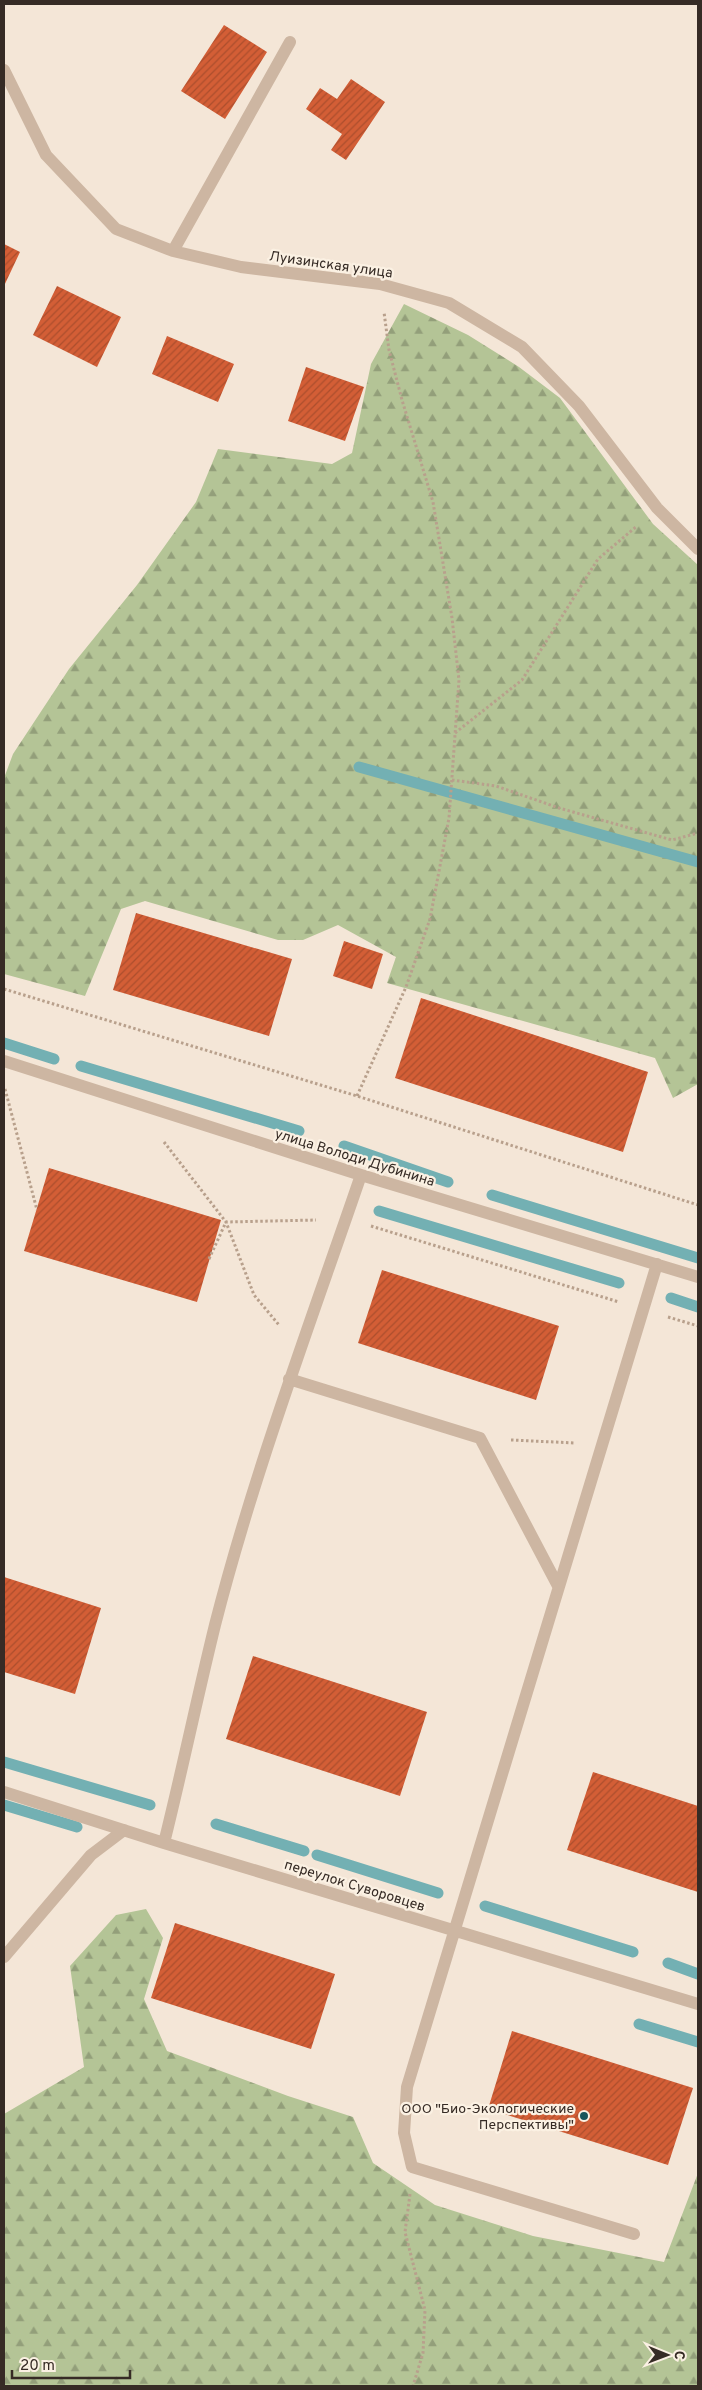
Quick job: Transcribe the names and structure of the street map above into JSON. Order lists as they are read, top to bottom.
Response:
{
  "streets": {
    "street": ["Луизинская улица", "улица Володи Дубинина", "переулок Суворовцев"]
  },
  "places": ["ООО \"Био-Экологические Перспективы\""],
  "scale_bar": "20 m",
  "north": "right"
}
